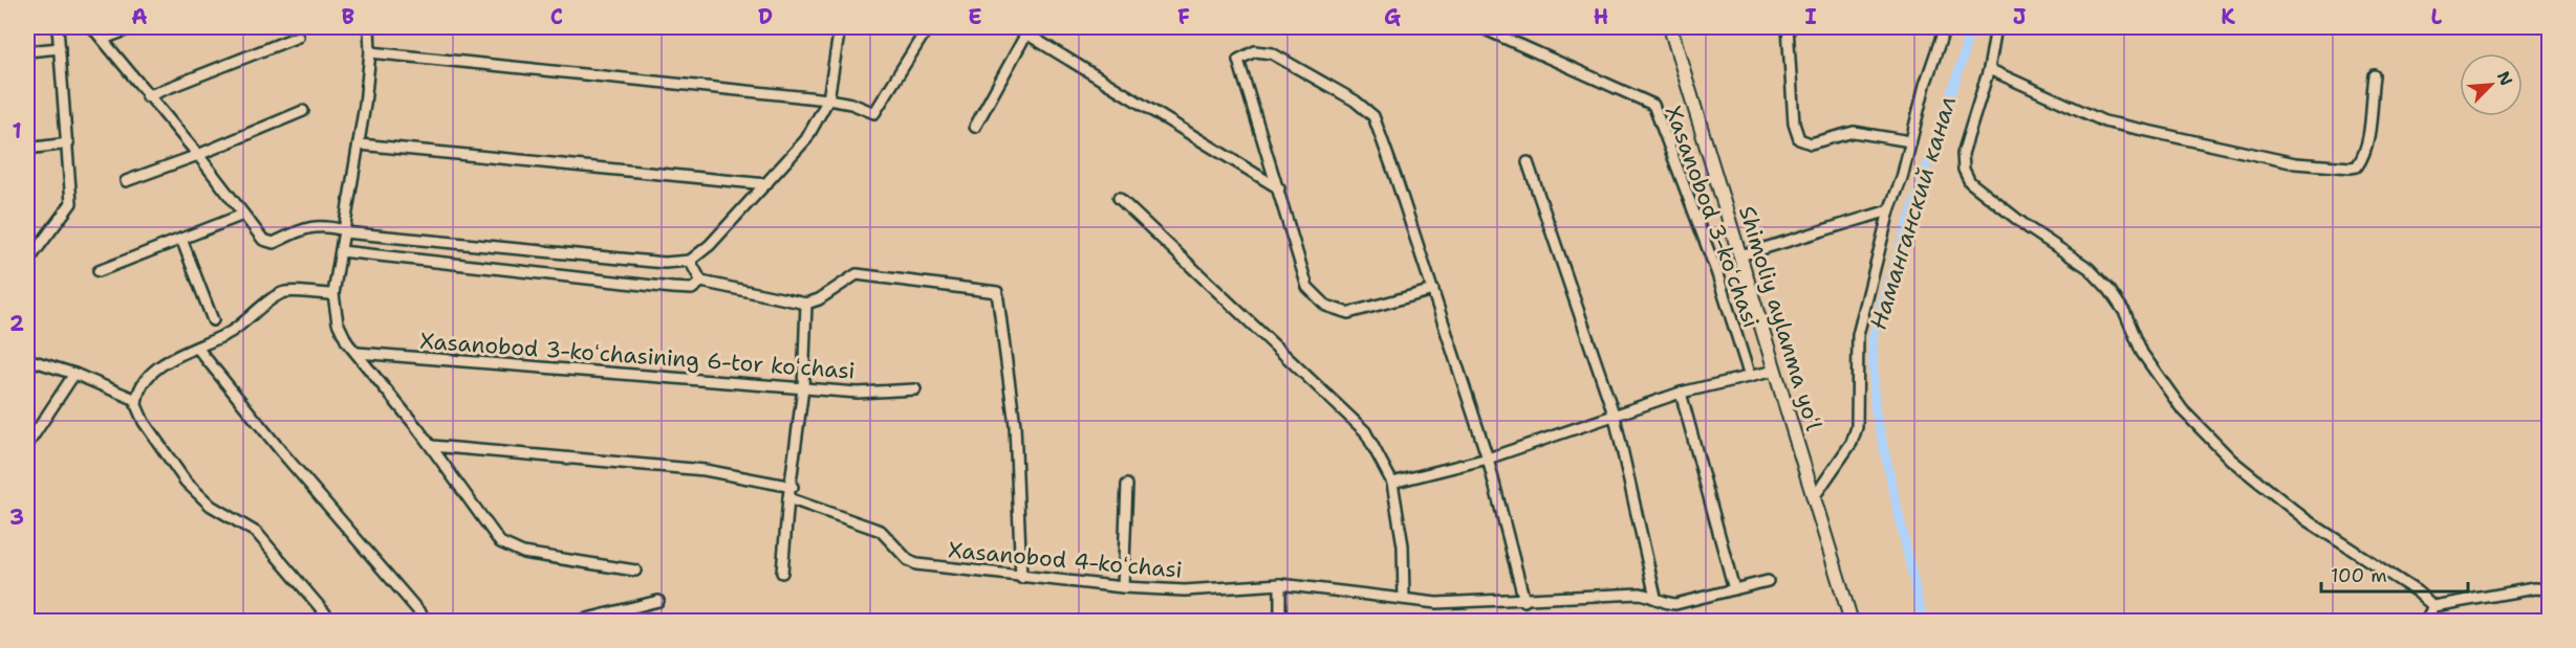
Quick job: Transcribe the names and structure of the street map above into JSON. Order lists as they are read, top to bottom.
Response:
{
  "streets": {
    "main road": ["Shimoliy aylanma yoʻl"],
    "street": ["Xasanobod 3-koʻchasi", "Xasanobod 3-koʻchasining 6-tor koʻchasi", "Xasanobod 4-koʻchasi"]
  },
  "water": ["Наманганский канал"],
  "scale_bar": "100 m",
  "north": "top right",
  "grid": {
    "columns": [
      "A",
      "B",
      "C",
      "D",
      "E",
      "F",
      "G",
      "H",
      "I",
      "J",
      "K",
      "L"
    ],
    "rows": ["1", "2", "3"]
  }
}
